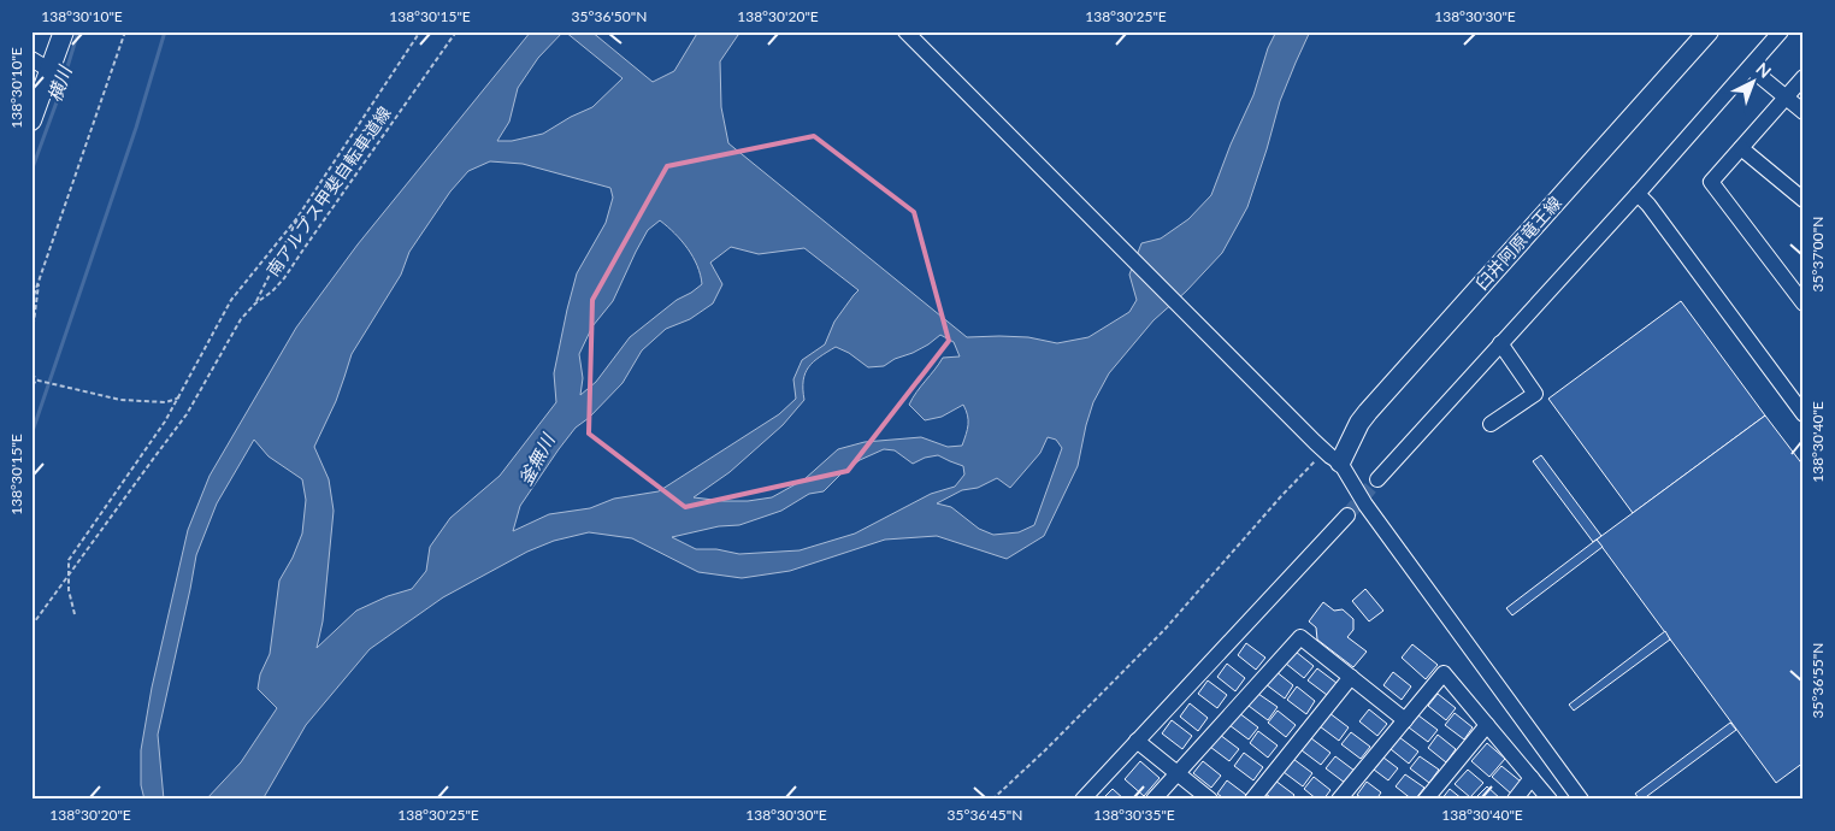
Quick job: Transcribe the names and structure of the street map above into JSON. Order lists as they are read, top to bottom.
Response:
{
  "streets": {
    "main road": ["臼井阿原竜王線"],
    "path": ["南アルプス甲斐自転車道線"]
  },
  "water": ["横川", "釜無川"],
  "north": "top right",
  "coordinates": [
    "138°30'10\"E",
    "138°30'15\"E",
    "35°36'50\"N",
    "138°30'20\"E",
    "138°30'25\"E",
    "138°30'30\"E",
    "35°37'00\"N",
    "138°30'40\"E",
    "35°36'55\"N",
    "35°36'45\"N",
    "138°30'35\"E"
  ]
}
